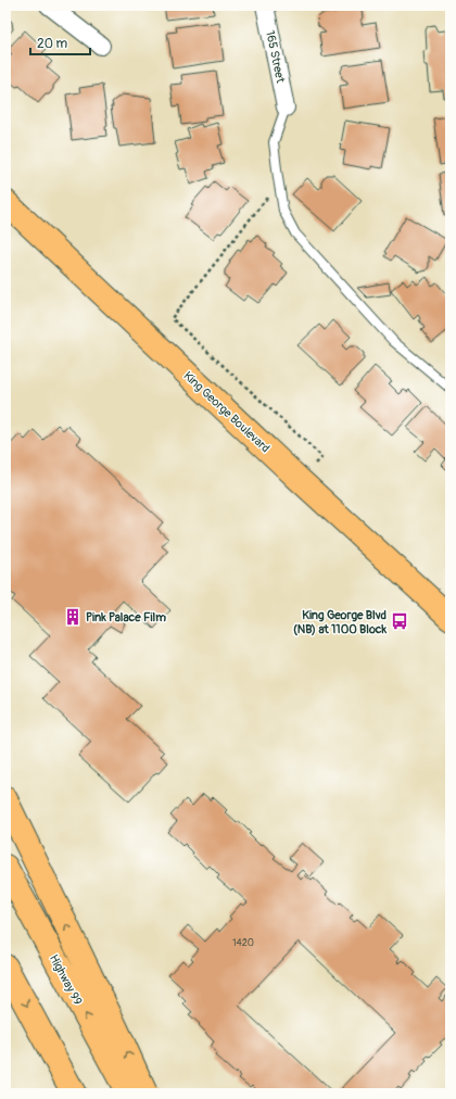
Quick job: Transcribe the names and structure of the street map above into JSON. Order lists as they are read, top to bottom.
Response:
{
  "streets": {
    "main road": ["King George Boulevard", "Highway 99"],
    "street": ["165 Street"]
  },
  "places": {
    "building": ["Pink Palace Film"],
    "bus stop": ["King George Blvd (NB) at 1100 Block"]
  },
  "house_numbers": ["1420"],
  "scale_bar": "20 m"
}
